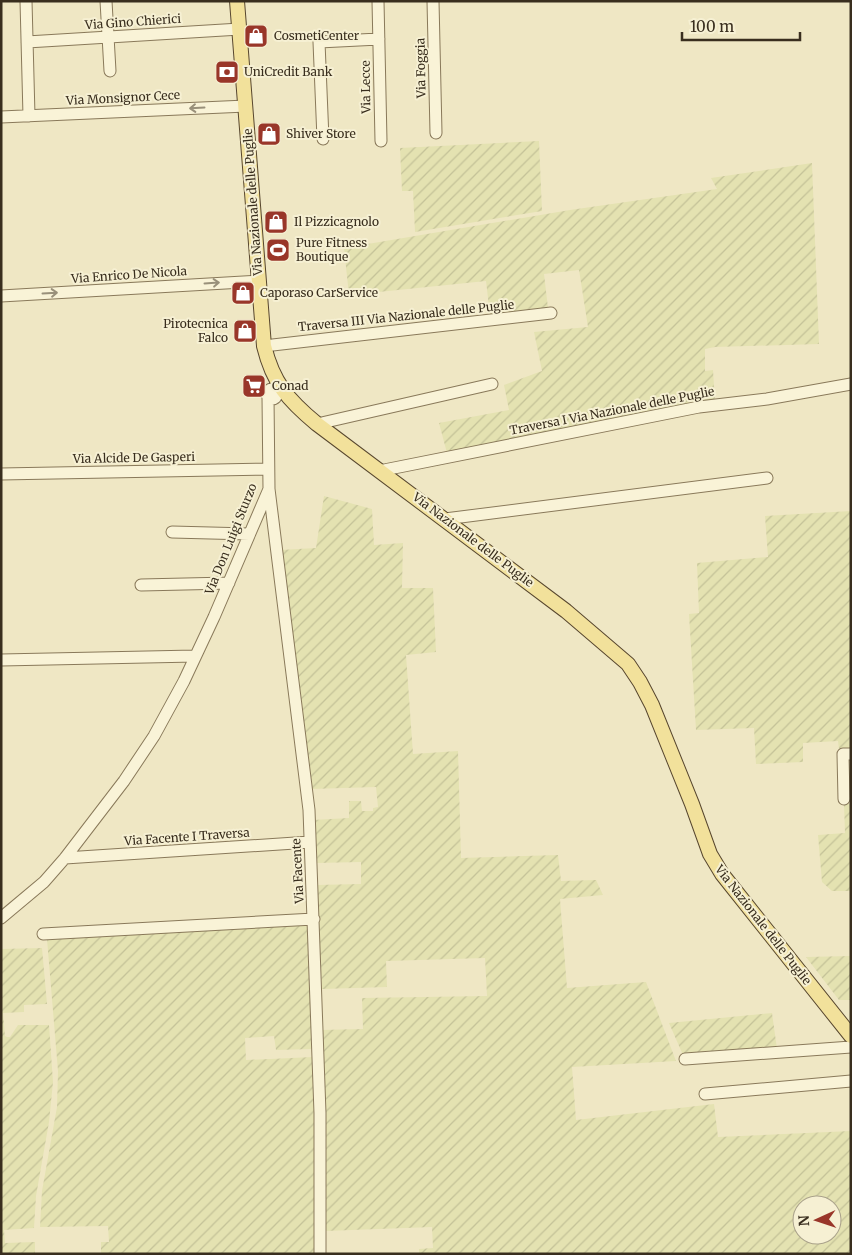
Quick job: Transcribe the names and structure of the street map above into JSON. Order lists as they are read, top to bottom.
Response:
{
  "streets": {
    "main road": ["Via Nazionale delle Puglie"],
    "street": [
      "Via Gino Chierici",
      "Via Foggia",
      "Via Lecce",
      "Via Monsignor Cece",
      "Via Enrico De Nicola",
      "Traversa III Via Nazionale delle Puglie",
      "Traversa I Via Nazionale delle Puglie",
      "Via Alcide De Gasperi",
      "Via Don Luigi Sturzo",
      "Via Facente I Traversa",
      "Via Facente"
    ]
  },
  "crossings": [
    ["Via Gino Chierici", "Via Nazionale delle Puglie"],
    ["Via Monsignor Cece", "Via Nazionale delle Puglie"],
    ["Via Nazionale delle Puglie", "Via Enrico De Nicola"],
    ["Via Nazionale delle Puglie", "Traversa III Via Nazionale delle Puglie"],
    ["Via Nazionale delle Puglie", "Traversa I Via Nazionale delle Puglie"],
    ["Via Nazionale delle Puglie", "Via Don Luigi Sturzo"],
    ["Via Alcide De Gasperi", "Via Don Luigi Sturzo"],
    ["Via Don Luigi Sturzo", "Via Facente I Traversa"],
    ["Via Don Luigi Sturzo", "Via Facente"],
    ["Via Facente I Traversa", "Via Facente"]
  ],
  "one_way": ["Via Monsignor Cece", "Via Enrico De Nicola"],
  "places": {
    "shop": [
      "CosmetiCenter",
      "Shiver Store",
      "Il Pizzicagnolo",
      "Caporaso CarService",
      "Pirotecnica Falco"
    ],
    "bank": ["UniCredit Bank"],
    "sports": ["Pure Fitness Boutique"],
    "supermarket": ["Conad"]
  },
  "scale_bar": "100 m",
  "north": "left"
}
